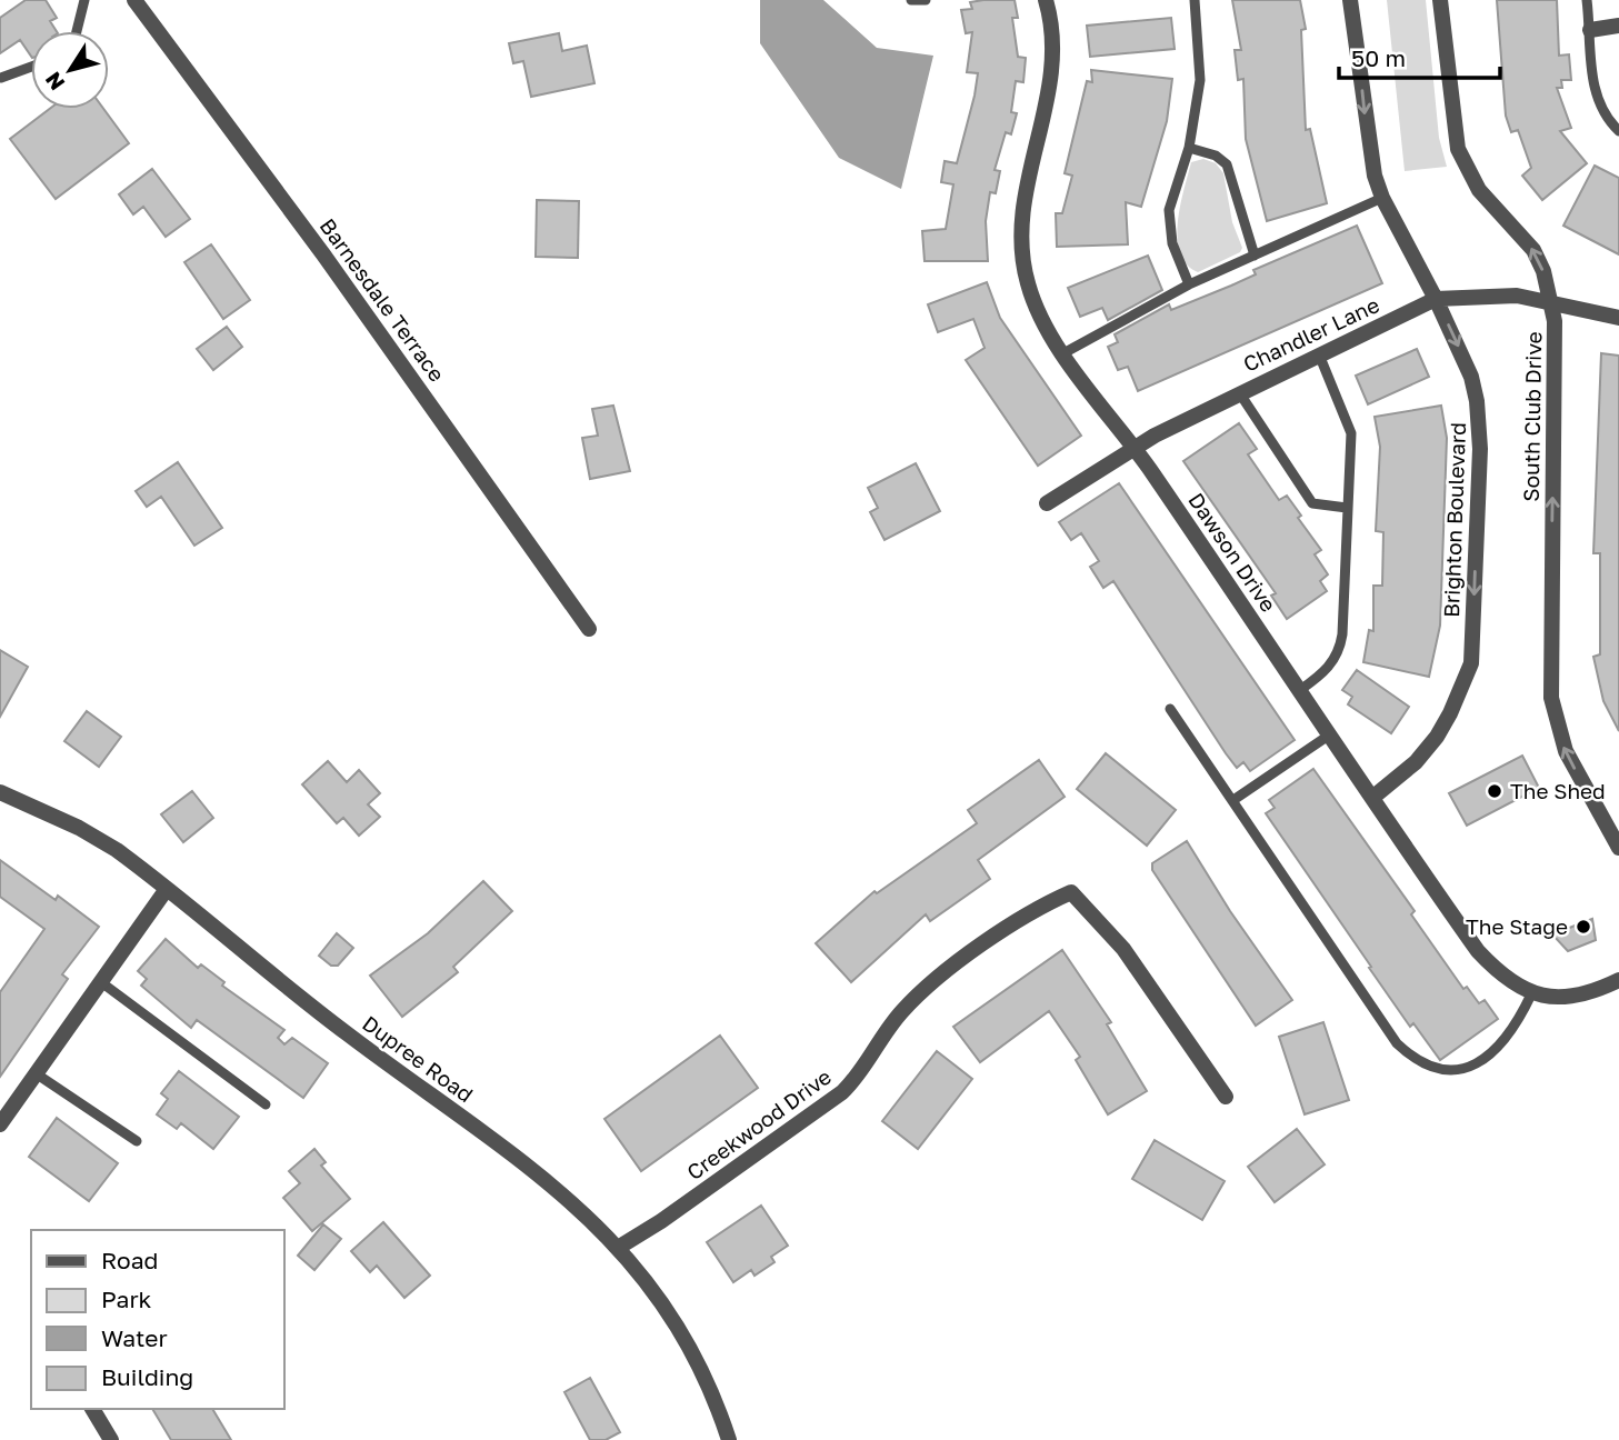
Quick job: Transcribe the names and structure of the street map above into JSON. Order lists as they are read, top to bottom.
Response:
{
  "streets": {
    "street": [
      "Barnesdale Terrace",
      "Chandler Lane",
      "South Club Drive",
      "Brighton Boulevard",
      "Dawson Drive",
      "Dupree Road",
      "Creekwood Drive"
    ]
  },
  "crossings": [
    ["Chandler Lane", "South Club Drive"],
    ["Chandler Lane", "Brighton Boulevard"],
    ["Chandler Lane", "Dawson Drive"],
    ["Brighton Boulevard", "Dawson Drive"],
    ["Dupree Road", "Creekwood Drive"]
  ],
  "one_way": ["South Club Drive", "Brighton Boulevard"],
  "places": ["The Shed", "The Stage"],
  "legend": [
    "Road",
    "Park",
    "Water",
    "Building"
  ],
  "scale_bar": "50 m",
  "north": "bottom left"
}
